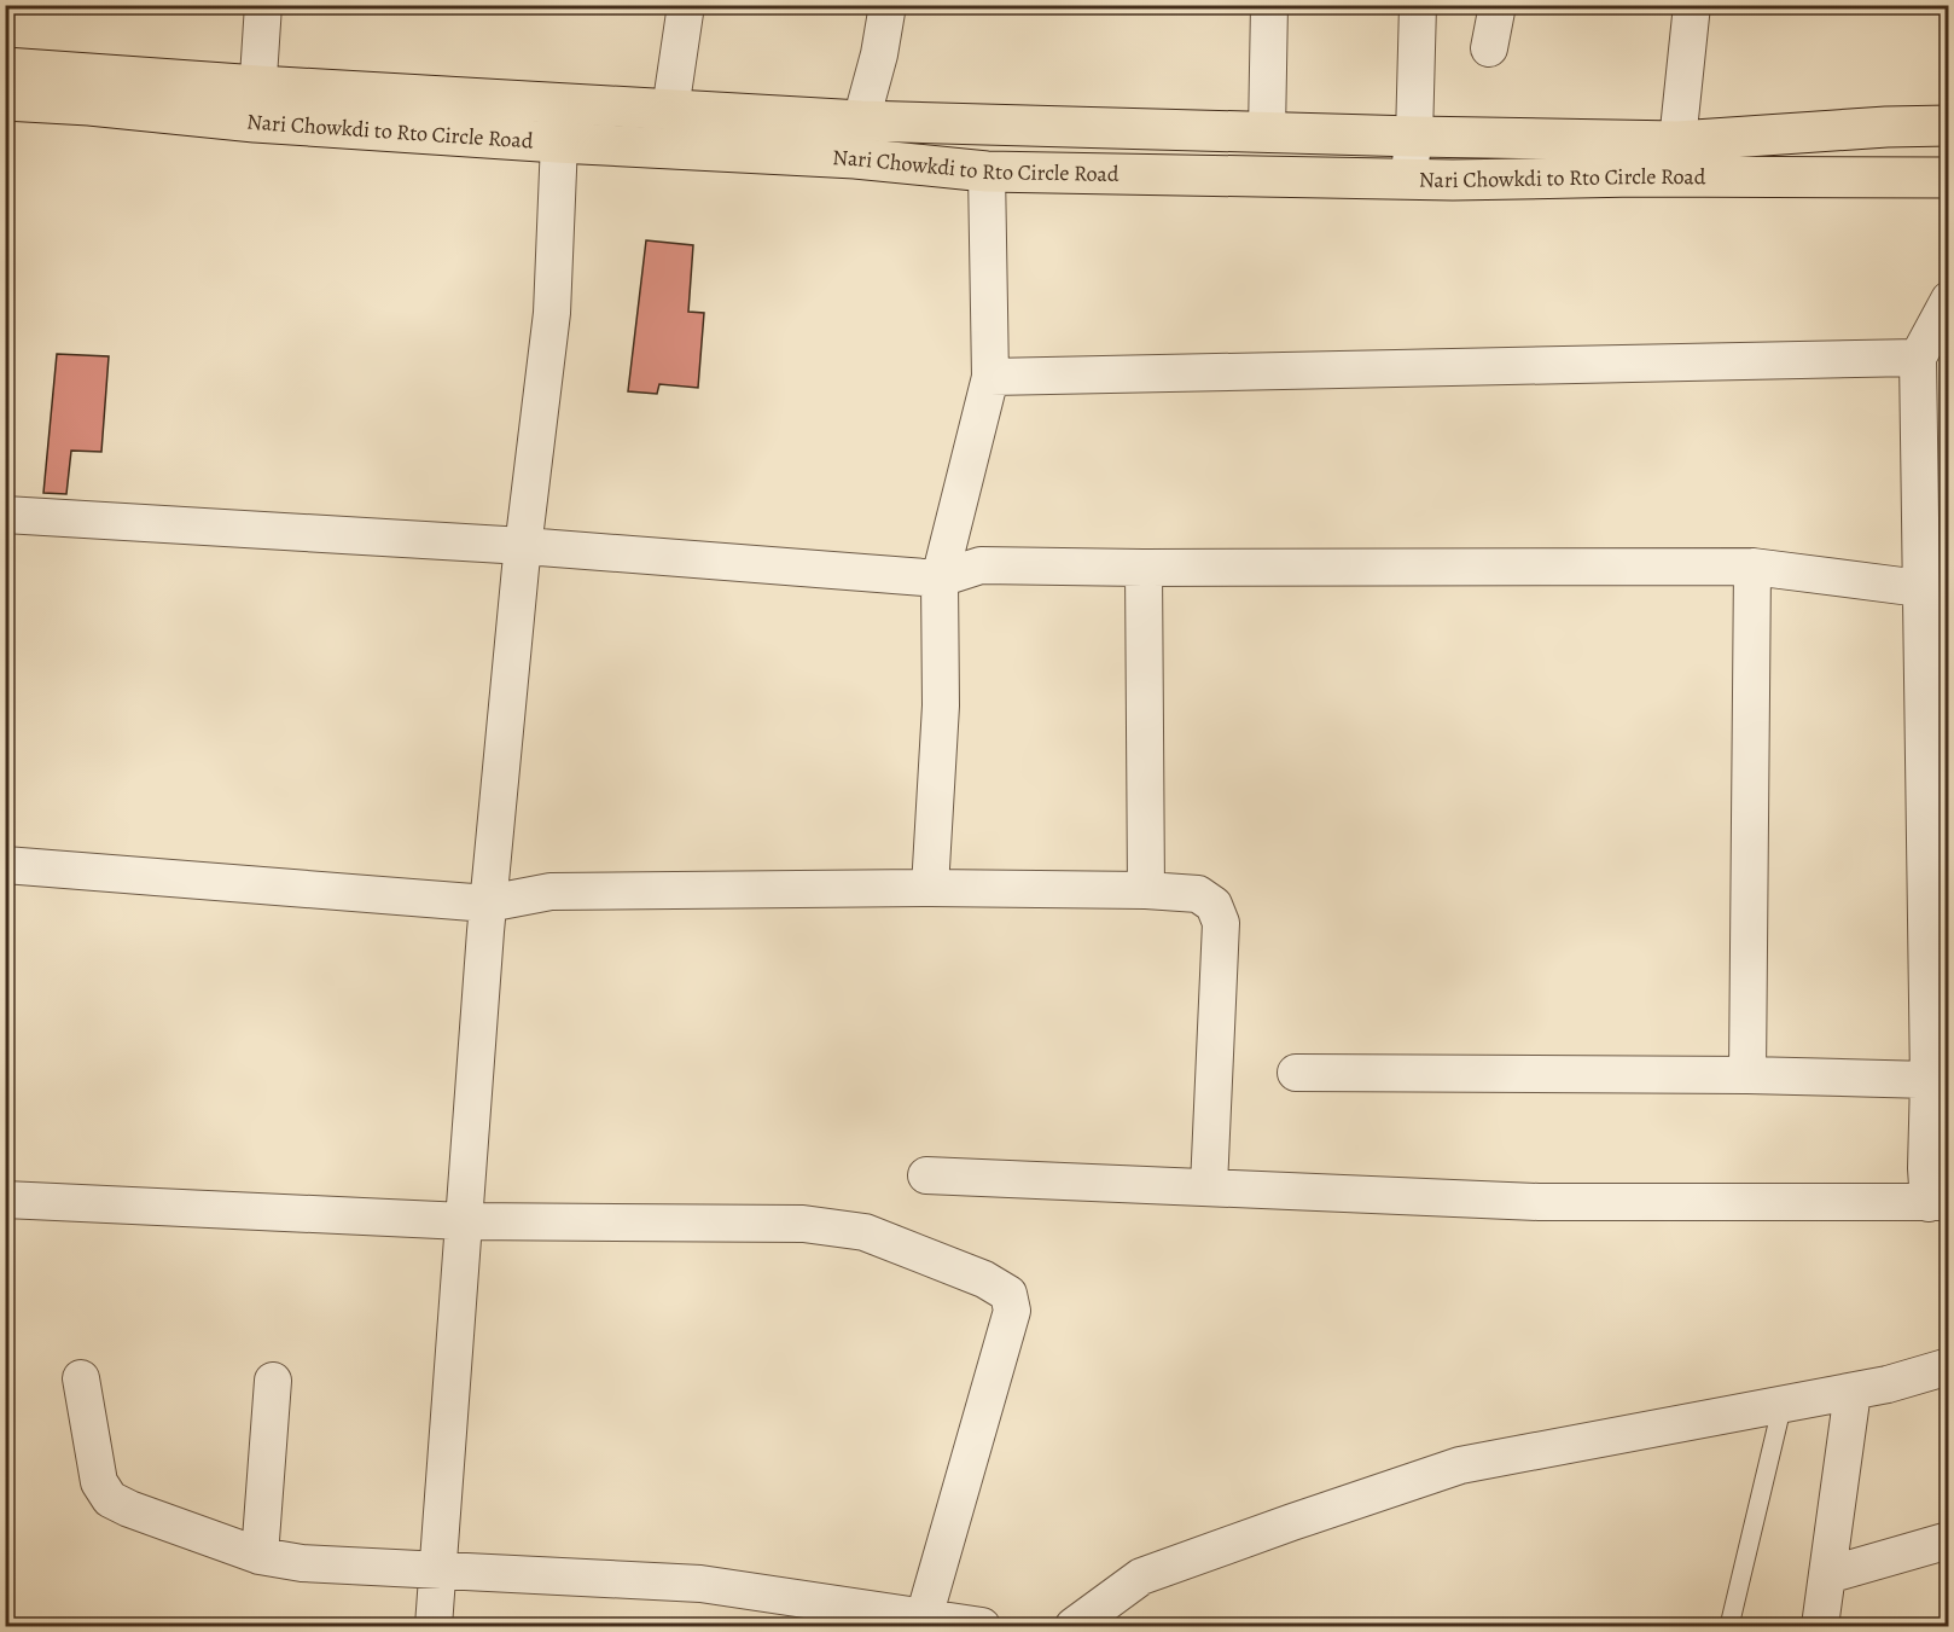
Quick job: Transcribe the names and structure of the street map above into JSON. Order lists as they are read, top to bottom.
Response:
{
  "streets": {
    "highway": ["Nari Chowkdi to Rto Circle Road"]
  }
}
